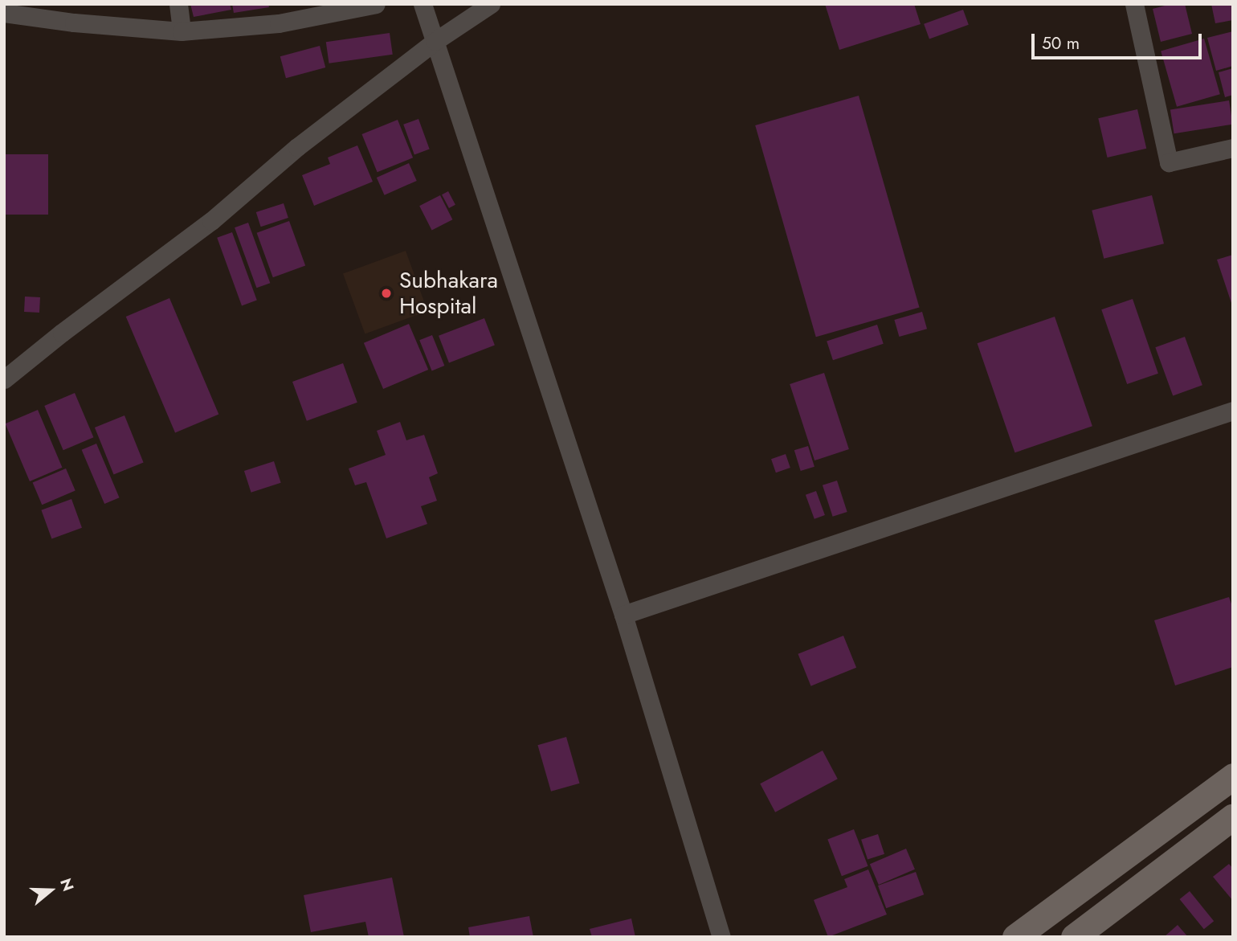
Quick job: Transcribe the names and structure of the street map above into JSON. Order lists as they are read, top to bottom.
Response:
{
  "places": ["Subhakara Hospital"],
  "scale_bar": "50 m",
  "north": "right"
}
